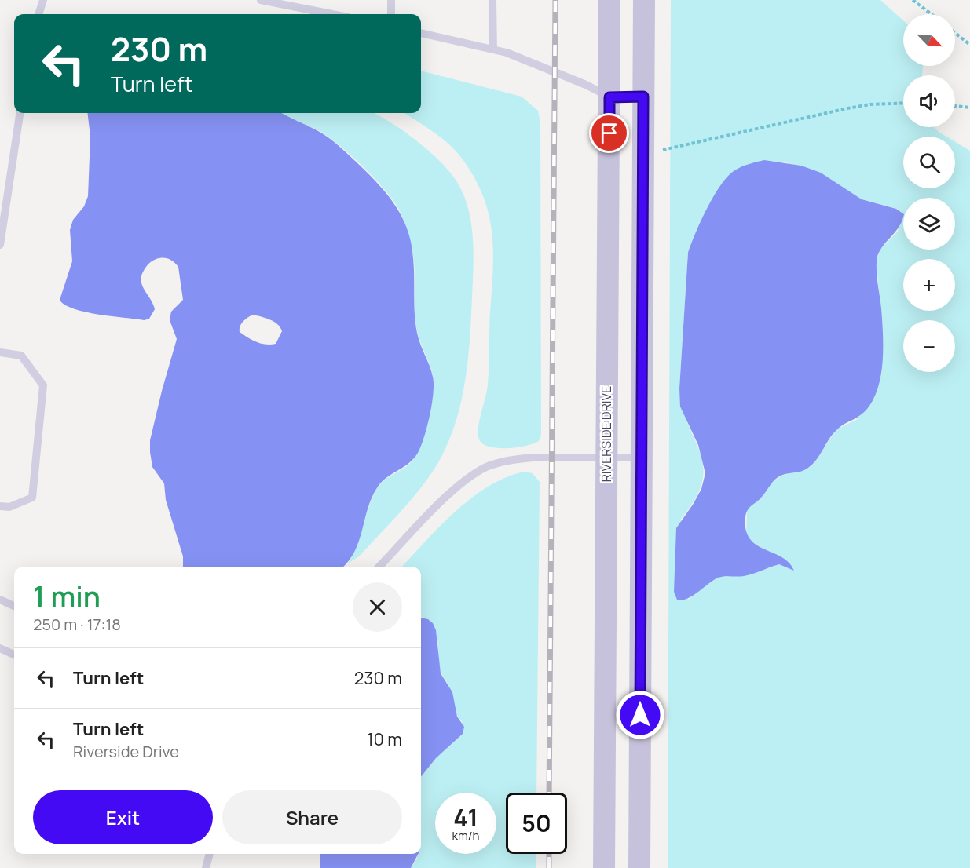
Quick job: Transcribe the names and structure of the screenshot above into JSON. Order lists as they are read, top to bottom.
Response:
{
  "streets": {
    "main road": ["RIVERSIDE DRIVE"]
  },
  "north": "bottom right",
  "page": {
    "map_buttons": ["+", "−"],
    "turn": ["230 m", "Turn left"],
    "heading": ["1 min", "250 m · 17:18"],
    "list": [
      {
        "name": "Turn left",
        "value": "230 m"
      },
      {
        "name": "Turn left",
        "note": "Riverside Drive",
        "value": "10 m"
      }
    ],
    "buttons": ["Exit", "Share"],
    "speed": "41 km/h",
    "limit": "50"
  }
}
